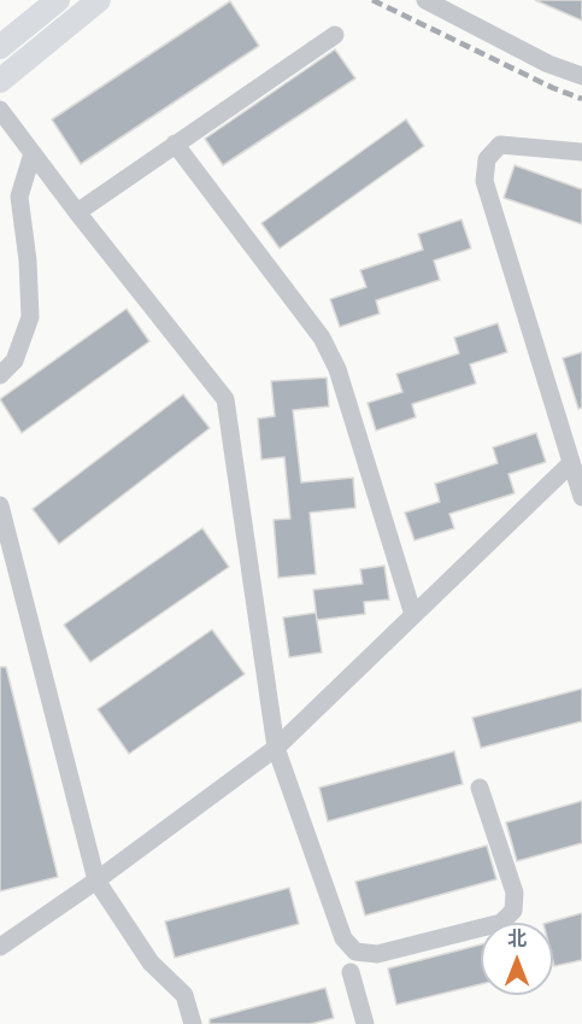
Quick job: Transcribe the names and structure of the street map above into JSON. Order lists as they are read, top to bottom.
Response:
{
  "north": "top"
}
